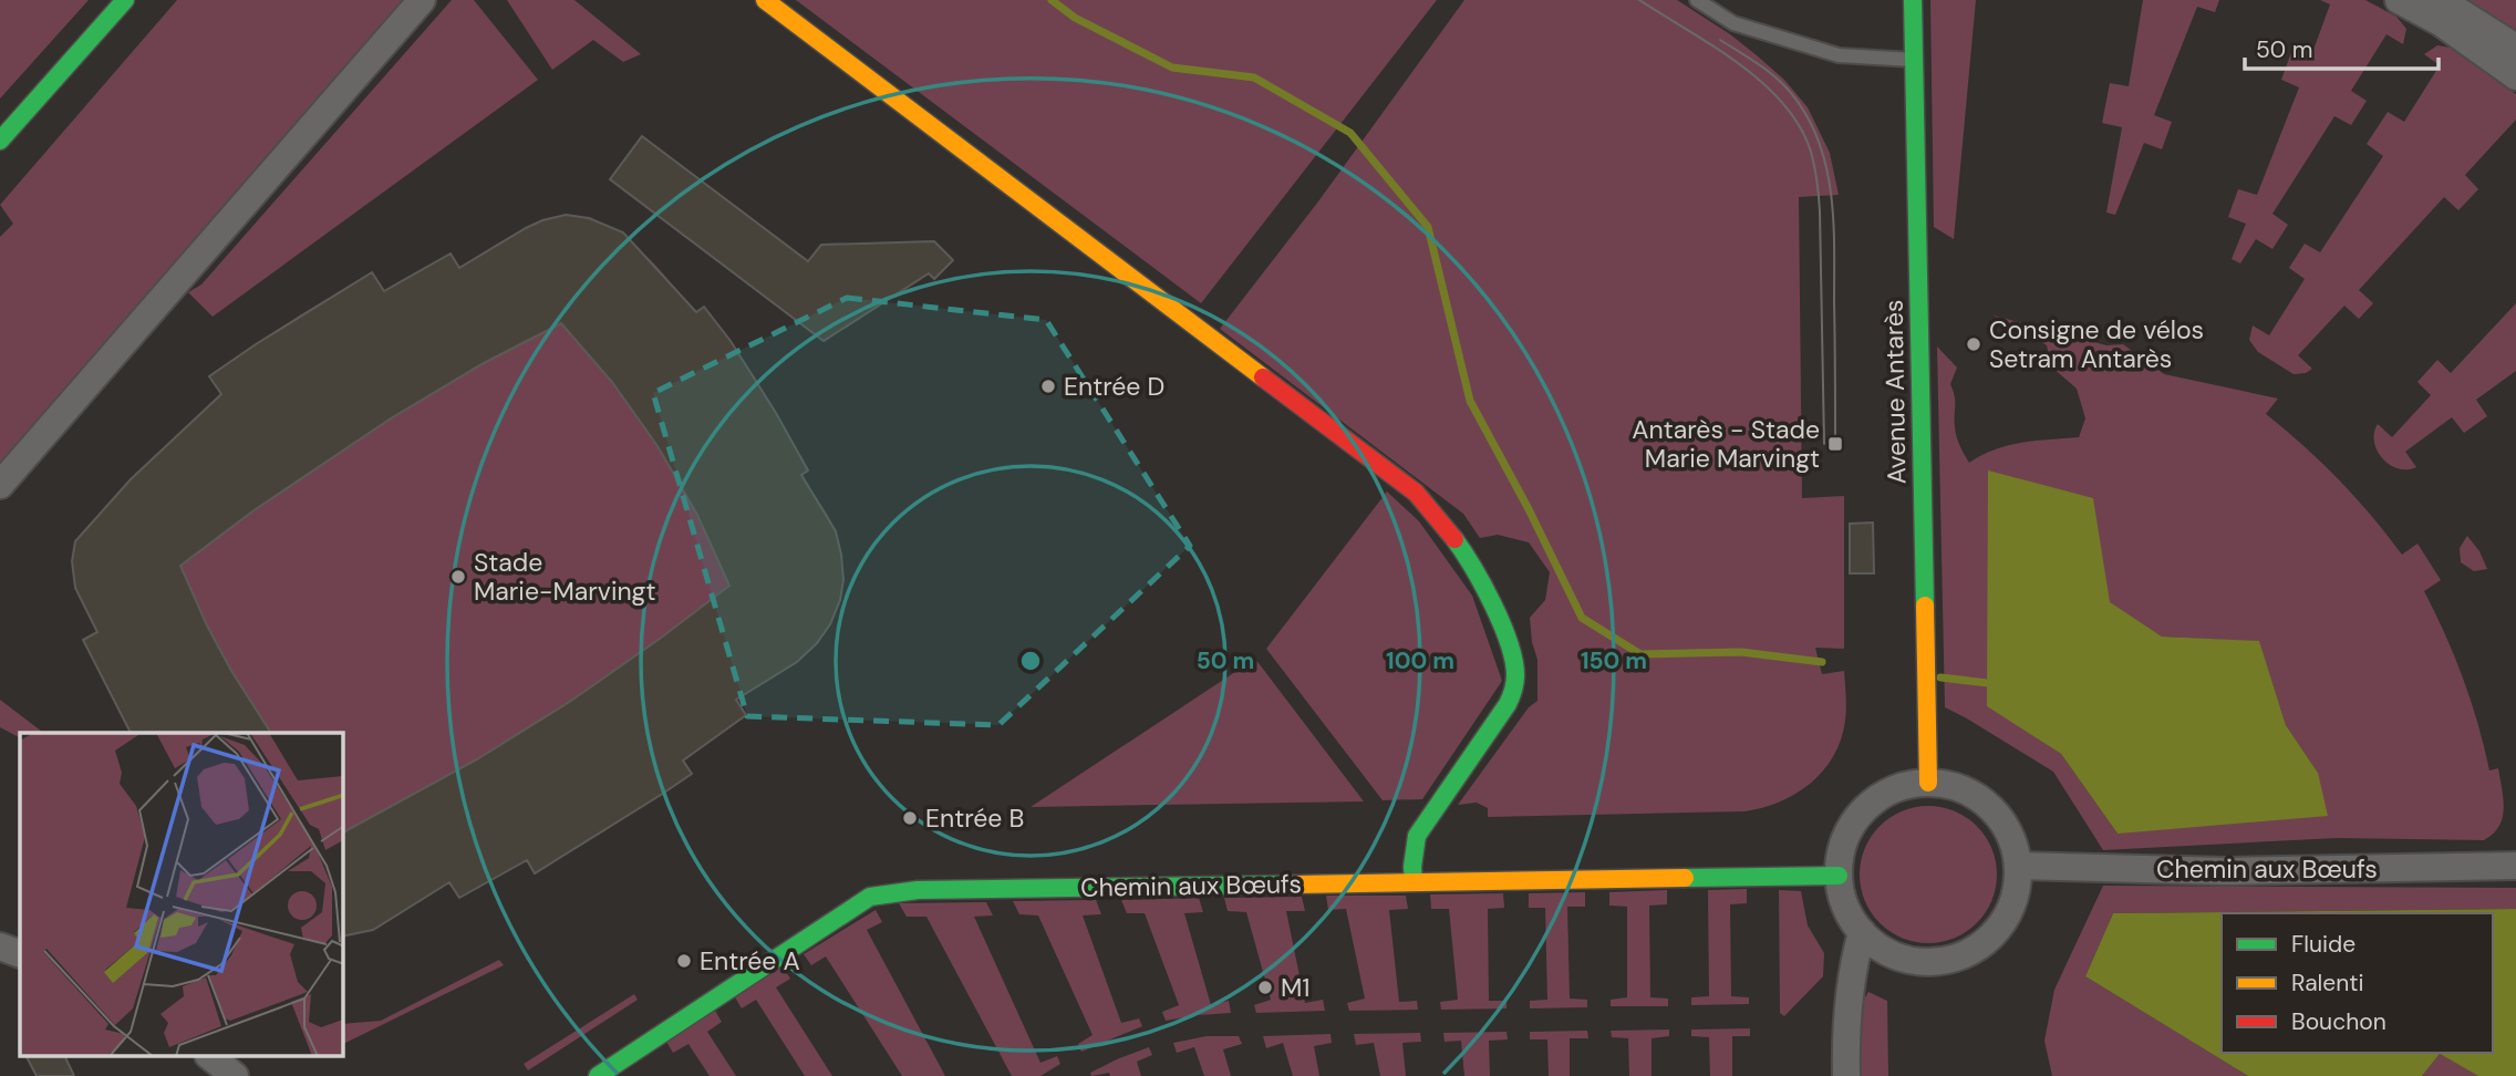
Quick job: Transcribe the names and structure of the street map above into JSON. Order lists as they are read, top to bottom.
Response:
{
  "streets": {
    "street": ["Avenue Antarès", "Chemin aux Bœufs"]
  },
  "crossings": [
    ["Avenue Antarès", "Chemin aux Bœufs"]
  ],
  "places": {
    "other": [
      "Consigne de vélos Setram Antarès",
      "Entrée D",
      "Stade Marie-Marvingt",
      "Entrée B",
      "Entrée A",
      "M1"
    ],
    "transit": ["Antarès - Stade Marie Marvingt"]
  },
  "legend": ["Fluide", "Ralenti", "Bouchon"],
  "scale_bar": "50 m",
  "rings": ["50 m", "100 m", "150 m"]
}
